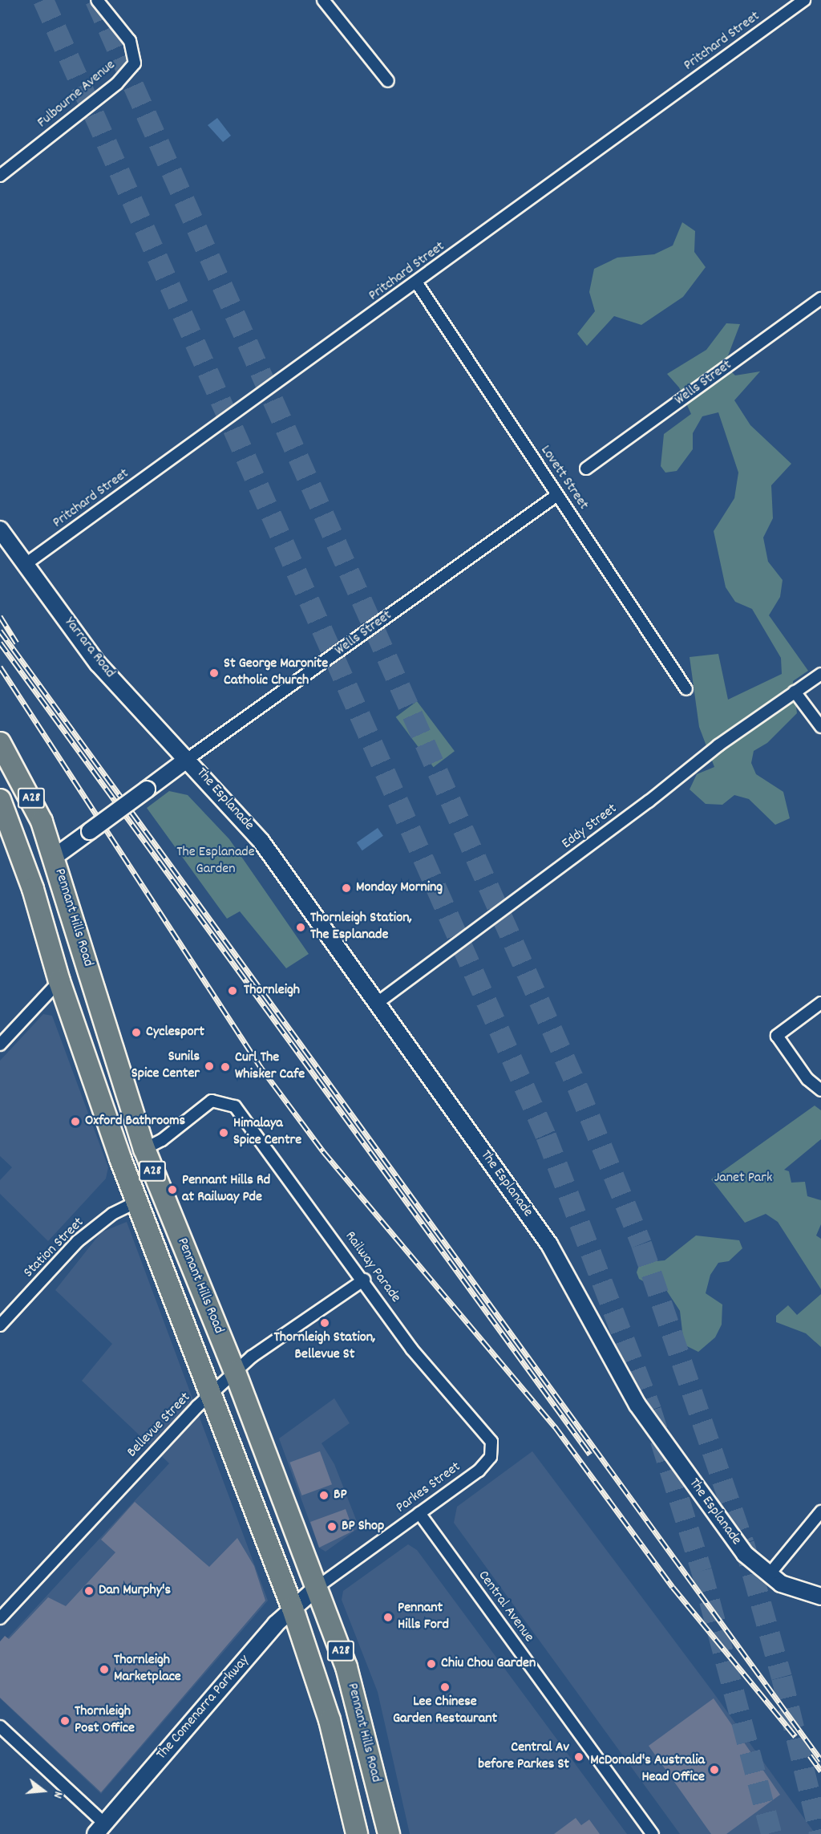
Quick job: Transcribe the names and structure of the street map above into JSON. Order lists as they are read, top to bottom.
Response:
{
  "streets": {
    "highway": ["A28", "Pennant Hills Road"],
    "main road": [
      "Wells Street",
      "Yarrara Road",
      "The Esplanade",
      "The Comenarra Parkway"
    ],
    "street": [
      "Pritchard Street",
      "Fulbourne Avenue",
      "Lovett Street",
      "Eddy Street",
      "Station Street",
      "Railway Parade",
      "Bellevue Street",
      "Parkes Street",
      "Central Avenue"
    ]
  },
  "crossings": [
    ["Pritchard Street", "Lovett Street"],
    ["Pritchard Street", "Yarrara Road"],
    ["Wells Street", "Lovett Street"],
    ["Wells Street", "Yarrara Road"],
    ["Wells Street", "The Esplanade"],
    ["Wells Street", "Pennant Hills Road"],
    ["Yarrara Road", "The Esplanade"],
    ["The Esplanade", "Eddy Street"],
    ["Pennant Hills Road", "Station Street"],
    ["Pennant Hills Road", "Railway Parade"],
    ["Pennant Hills Road", "Bellevue Street"],
    ["Pennant Hills Road", "Parkes Street"],
    ["Pennant Hills Road", "The Comenarra Parkway"],
    ["Railway Parade", "Bellevue Street"],
    ["Railway Parade", "Parkes Street"],
    ["Parkes Street", "Central Avenue"],
    ["Parkes Street", "The Comenarra Parkway"]
  ],
  "parks": ["The Esplanade Garden", "Janet Park"],
  "places": [
    "St George Maronite Catholic Church",
    "Monday Morning",
    "Thornleigh Station, The Esplanade",
    "Thornleigh",
    "Cyclesport",
    "Sunils Spice Center",
    "Curl The Whisker Cafe",
    "Oxford Bathrooms",
    "Himalaya Spice Centre",
    "Pennant Hills Rd at Railway Pde",
    "Thornleigh Station, Bellevue St",
    "BP",
    "BP Shop",
    "Dan Murphy's",
    "Pennant Hills Ford",
    "Chiu Chou Garden",
    "Thornleigh Marketplace",
    "Lee Chinese Garden Restaurant",
    "Thornleigh Post Office",
    "Central Av before Parkes St",
    "McDonald's Australia Head Office"
  ],
  "north": "right"
}
